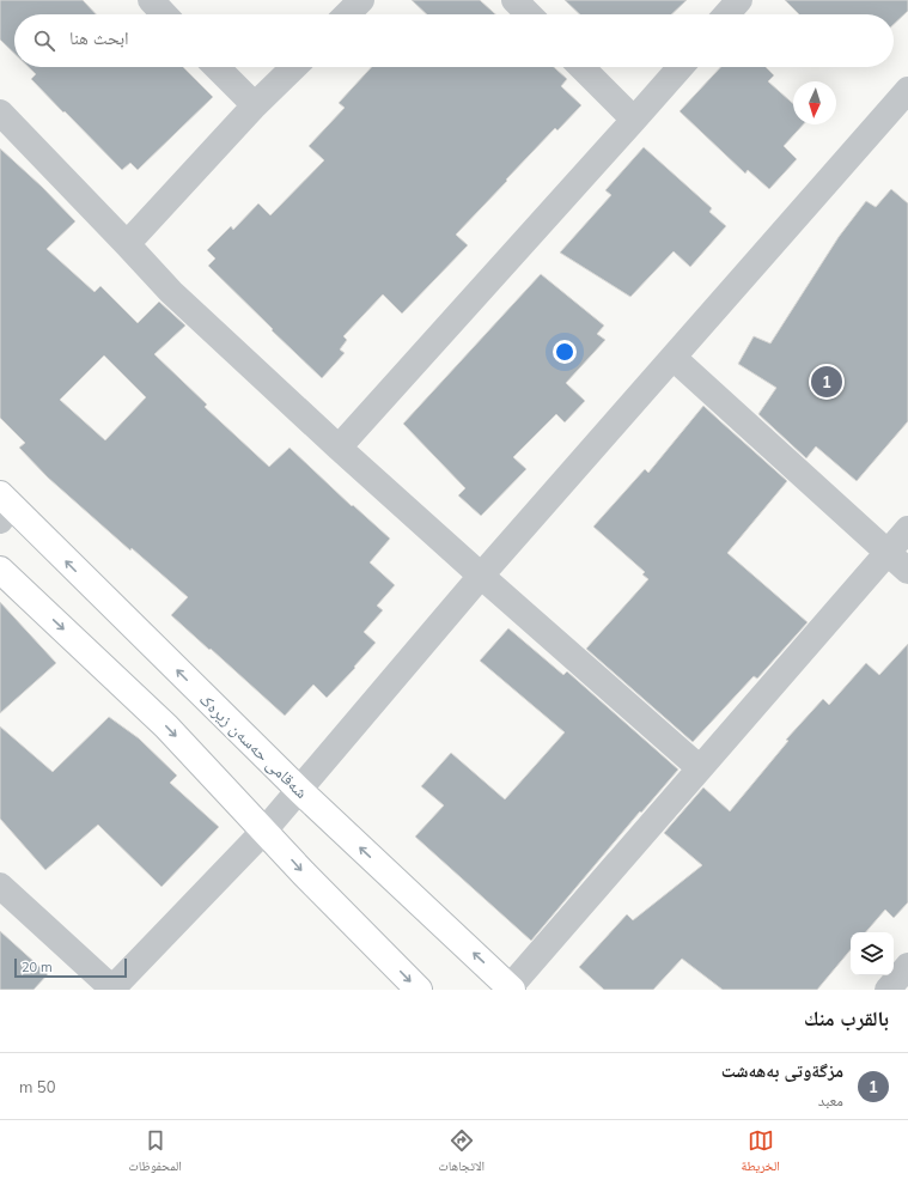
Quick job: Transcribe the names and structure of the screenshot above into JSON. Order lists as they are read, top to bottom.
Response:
{
  "streets": {
    "main road": ["شەقامی حەسەن زیرەک"]
  },
  "scale_bar": "20 m",
  "north": "bottom",
  "page": {
    "search": "ابحث هنا",
    "pins": "1",
    "scale": "20 m",
    "heading": "بالقرب منك",
    "list": [
      {
        "mark": "1",
        "name": "مزگةوتى بەھەشت",
        "note": "معبد",
        "value": "50 m"
      }
    ],
    "nav": ["الخريطة", "الاتجاهات", "المحفوظات"]
  }
}
